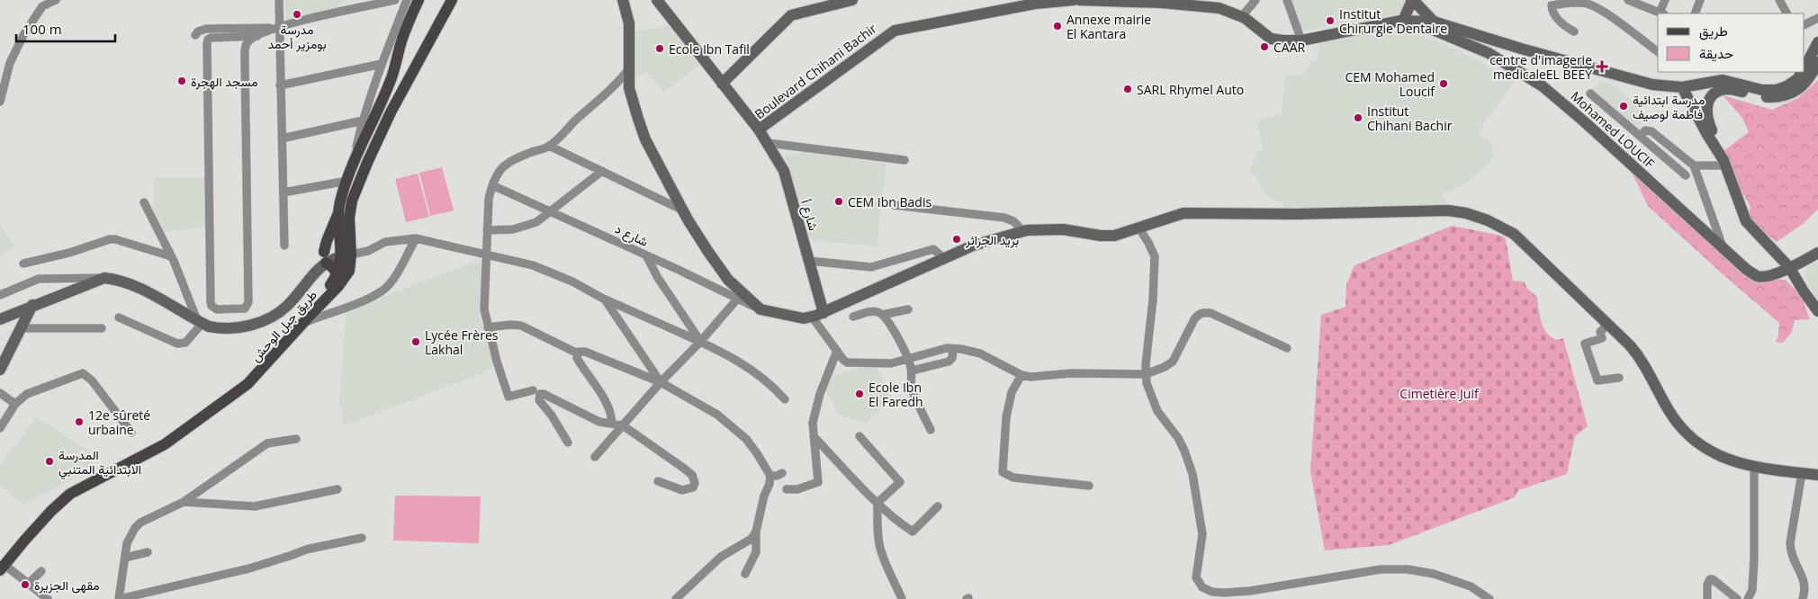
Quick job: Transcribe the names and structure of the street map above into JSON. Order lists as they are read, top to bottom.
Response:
{
  "streets": {
    "main road": [
      "Boulevard Chihani Bachir",
      "Mohamed LOUCIF",
      "شارع أ",
      "طريق جبل الوحش"
    ],
    "street": ["شارع د"]
  },
  "crossings": [
    ["Boulevard Chihani Bachir", "شارع أ"]
  ],
  "parks": ["Cimetière Juif"],
  "places": {
    "other": [
      "مدرسة بومزير أحمد",
      "Institut Chirurgie Dentaire",
      "Annexe mairie El Kantara",
      "CAAR",
      "Ecole Ibn Tafil",
      "مسجد الهجرة",
      "CEM Mohamed Loucif",
      "SARL Rhymel Auto",
      "مدرسة ابتدائية فاطمة لوصيف",
      "Institut Chihani Bachir",
      "CEM Ibn Badis",
      "بريد الجزائر",
      "Lycée Frères Lakhal",
      "Ecole Ibn El Faredh",
      "12e sûreté urbaine",
      "المدرسة الابتدائية المتنبي",
      "مقهى الجزيرة"
    ],
    "health": ["centre d'imagerie medicaleEL BEEY"]
  },
  "legend": ["طريق", "حديقة"],
  "scale_bar": "100 m"
}
